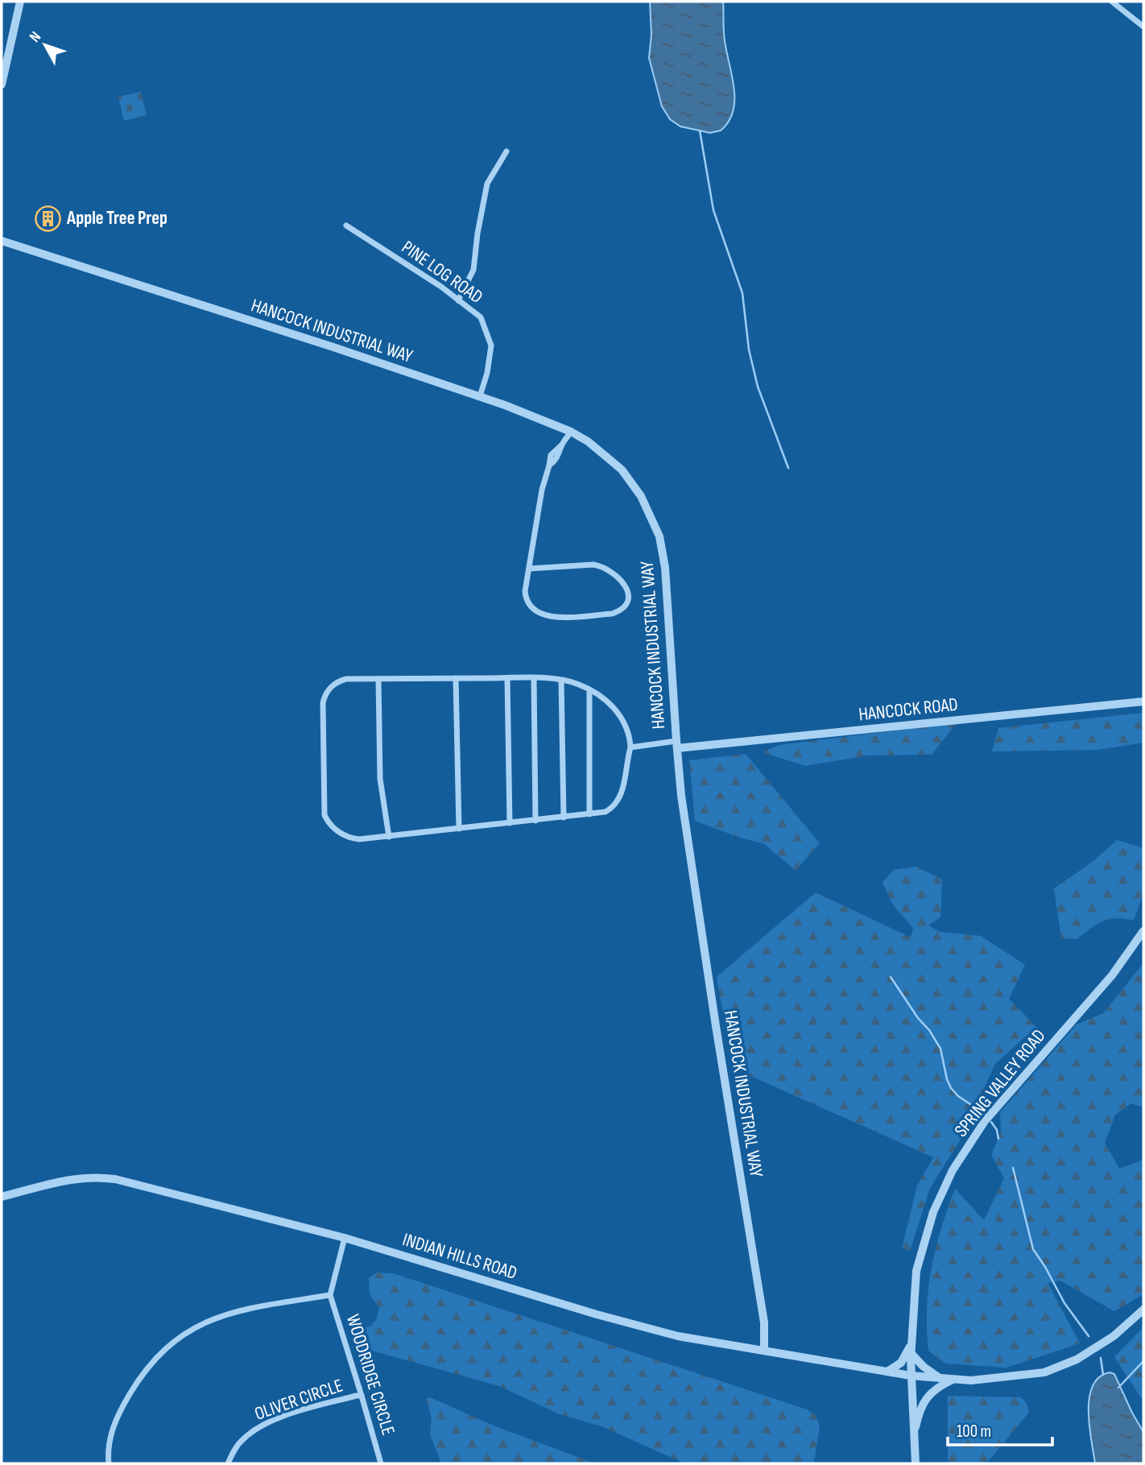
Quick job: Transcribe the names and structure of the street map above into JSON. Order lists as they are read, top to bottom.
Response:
{
  "streets": {
    "street": [
      "PINE LOG ROAD",
      "HANCOCK INDUSTRIAL WAY",
      "HANCOCK ROAD",
      "SPRING VALLEY ROAD",
      "INDIAN HILLS ROAD",
      "WOODRIDGE CIRCLE",
      "OLIVER CIRCLE"
    ]
  },
  "crossings": [
    ["PINE LOG ROAD", "HANCOCK INDUSTRIAL WAY"],
    ["HANCOCK INDUSTRIAL WAY", "HANCOCK ROAD"],
    ["HANCOCK INDUSTRIAL WAY", "INDIAN HILLS ROAD"],
    ["SPRING VALLEY ROAD", "INDIAN HILLS ROAD"],
    ["INDIAN HILLS ROAD", "WOODRIDGE CIRCLE"],
    ["WOODRIDGE CIRCLE", "OLIVER CIRCLE"]
  ],
  "places": {
    "building": ["Apple Tree Prep"]
  },
  "scale_bar": "100 m",
  "north": "top left"
}
